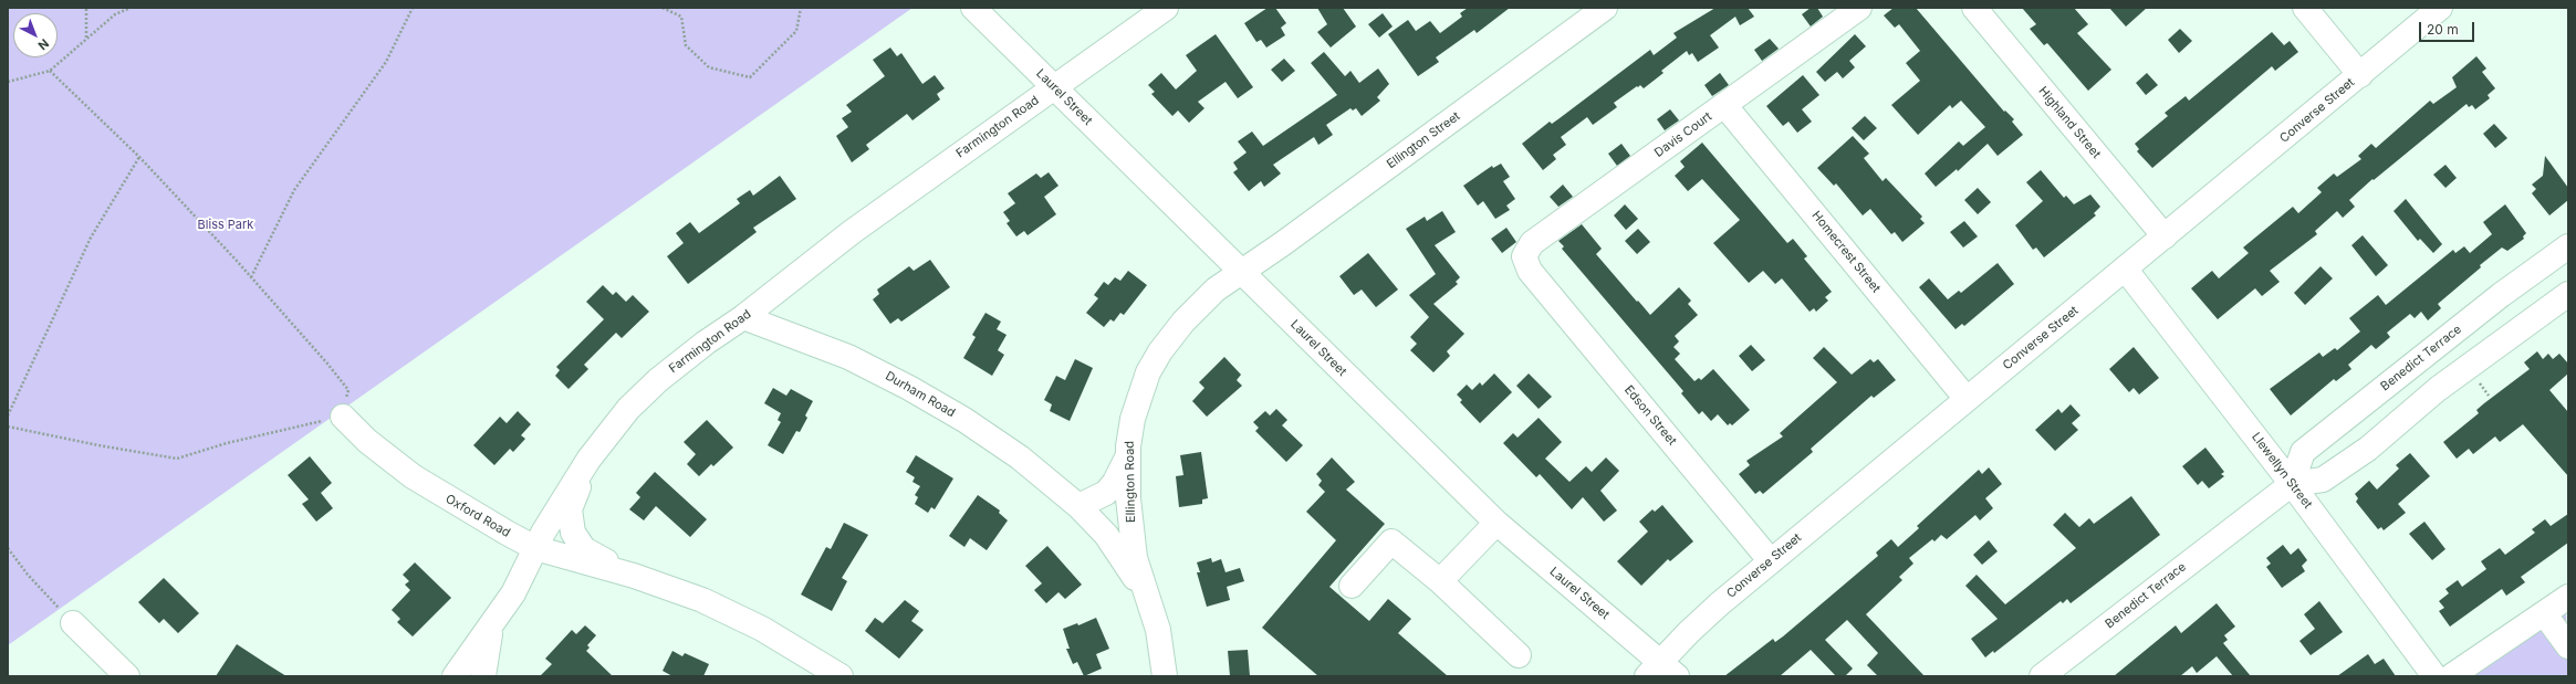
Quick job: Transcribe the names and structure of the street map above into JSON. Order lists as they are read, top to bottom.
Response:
{
  "streets": {
    "street": [
      "Laurel Street",
      "Converse Street",
      "Highland Street",
      "Farmington Road",
      "Davis Court",
      "Ellington Street",
      "Homecrest Street",
      "Benedict Terrace",
      "Durham Road",
      "Edson Street",
      "Llewellyn Street",
      "Ellington Road",
      "Oxford Road"
    ]
  },
  "crossings": [
    ["Laurel Street", "Converse Street"],
    ["Laurel Street", "Farmington Road"],
    ["Laurel Street", "Ellington Street"],
    ["Laurel Street", "Ellington Road"],
    ["Converse Street", "Highland Street"],
    ["Converse Street", "Homecrest Street"],
    ["Converse Street", "Edson Street"],
    ["Converse Street", "Llewellyn Street"],
    ["Farmington Road", "Durham Road"],
    ["Farmington Road", "Oxford Road"],
    ["Davis Court", "Homecrest Street"],
    ["Davis Court", "Edson Street"],
    ["Ellington Street", "Ellington Road"],
    ["Benedict Terrace", "Llewellyn Street"],
    ["Durham Road", "Ellington Road"]
  ],
  "parks": ["Bliss Park"],
  "scale_bar": "20 m",
  "north": "bottom right"
}
